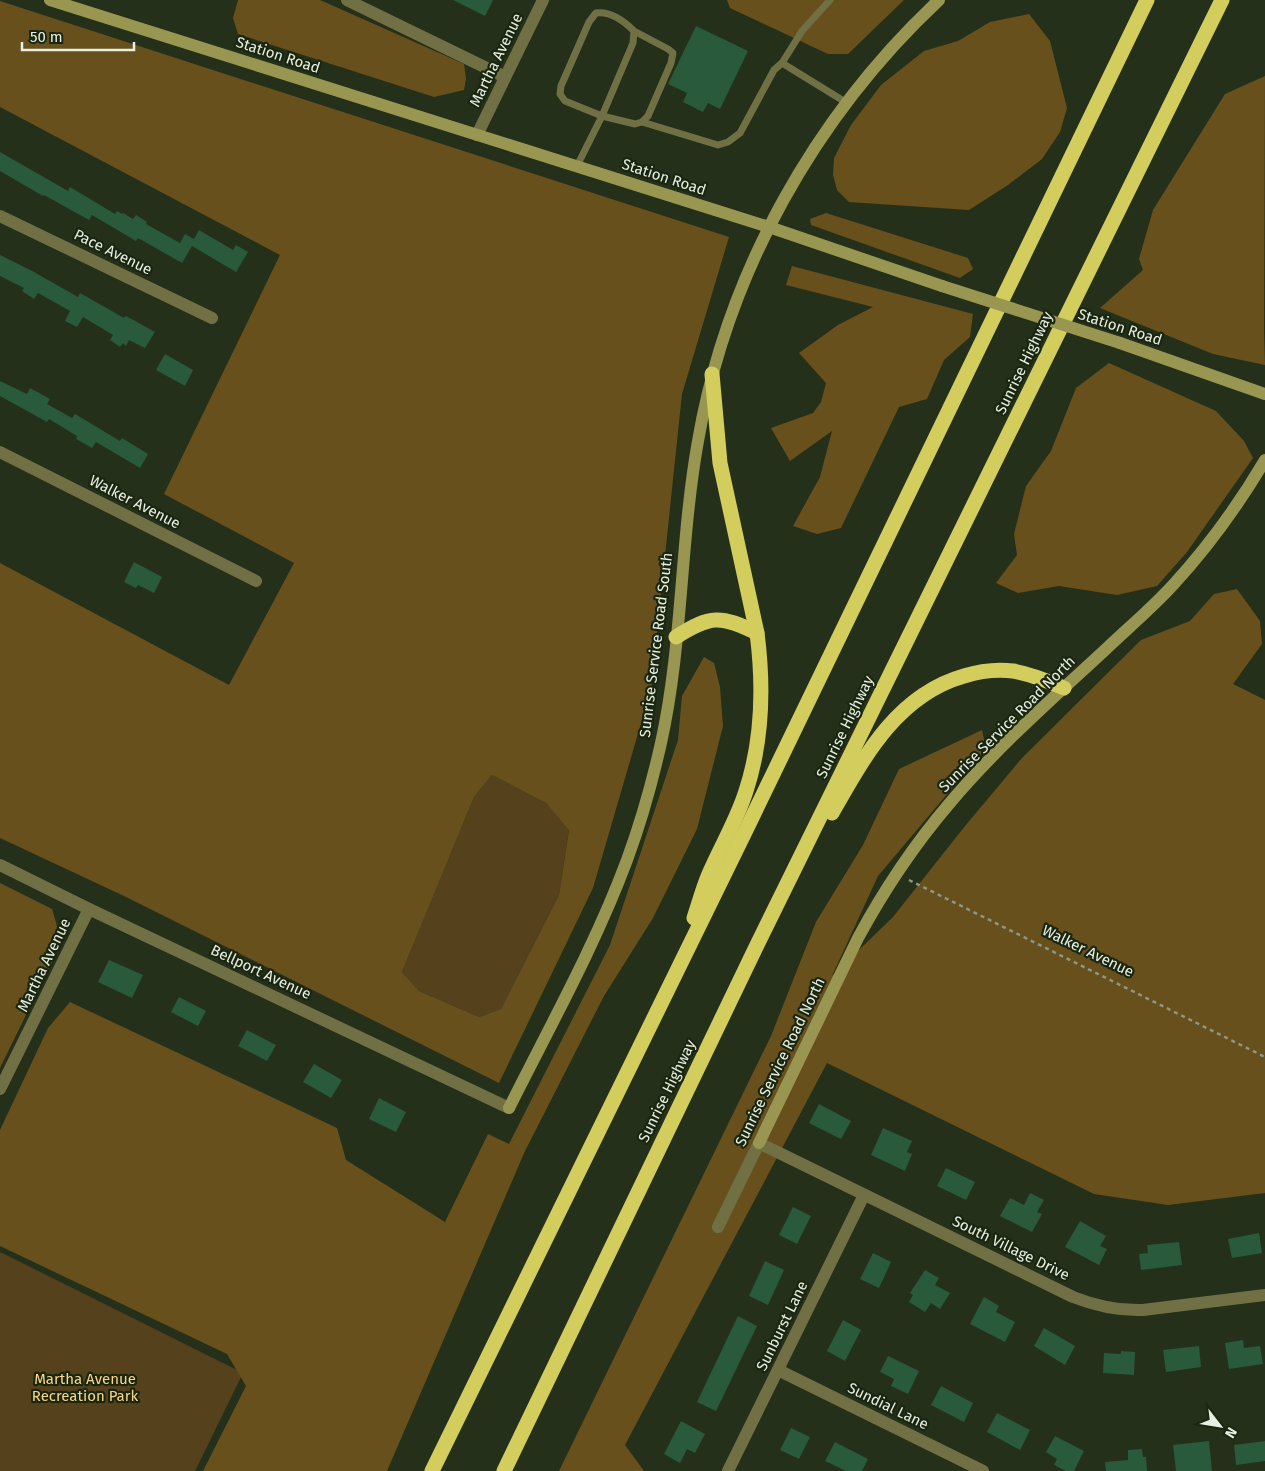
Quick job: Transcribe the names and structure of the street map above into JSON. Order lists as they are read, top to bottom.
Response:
{
  "streets": {
    "highway": ["Sunrise Highway"],
    "street": [
      "Station Road",
      "Martha Avenue",
      "Pace Avenue",
      "Walker Avenue",
      "Sunrise Service Road South",
      "Sunrise Service Road North",
      "Bellport Avenue",
      "South Village Drive",
      "Sunburst Lane",
      "Sundial Lane"
    ]
  },
  "crossings": [
    ["Station Road", "Martha Avenue"],
    ["Station Road", "Sunrise Service Road South"],
    ["Martha Avenue", "Bellport Avenue"],
    ["Walker Avenue", "Sunrise Service Road North"],
    ["Sunrise Service Road South", "Bellport Avenue"],
    ["Sunrise Service Road North", "South Village Drive"],
    ["South Village Drive", "Sunburst Lane"],
    ["Sunburst Lane", "Sundial Lane"]
  ],
  "parks": ["Martha Avenue Recreation Park"],
  "scale_bar": "50 m",
  "north": "bottom right"
}
